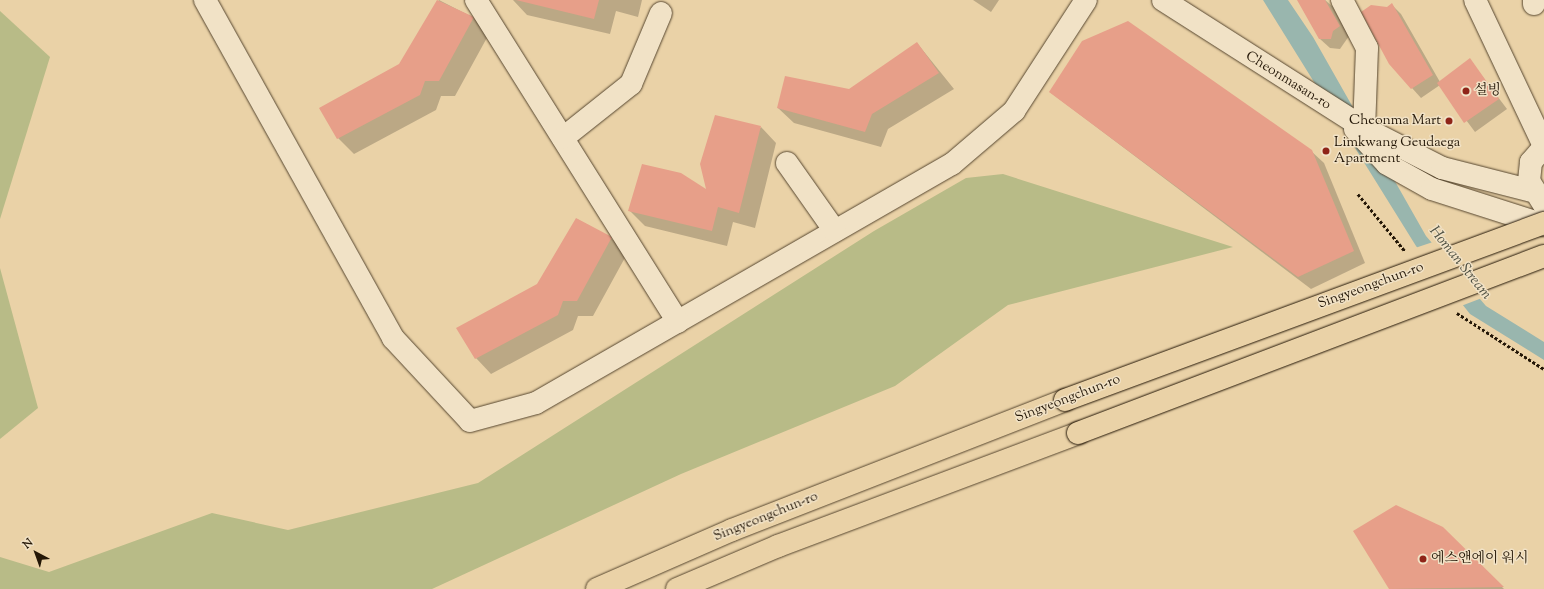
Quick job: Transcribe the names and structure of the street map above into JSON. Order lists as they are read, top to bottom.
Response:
{
  "streets": {
    "highway": ["Singyeongchun-ro"],
    "street": ["Cheonmasan-ro"]
  },
  "water": ["Homan Stream"],
  "places": [
    "설빙",
    "Cheonma Mart",
    "Limkwang Geudaega Apartment",
    "에스앤에이 워시"
  ],
  "north": "top left"
}
